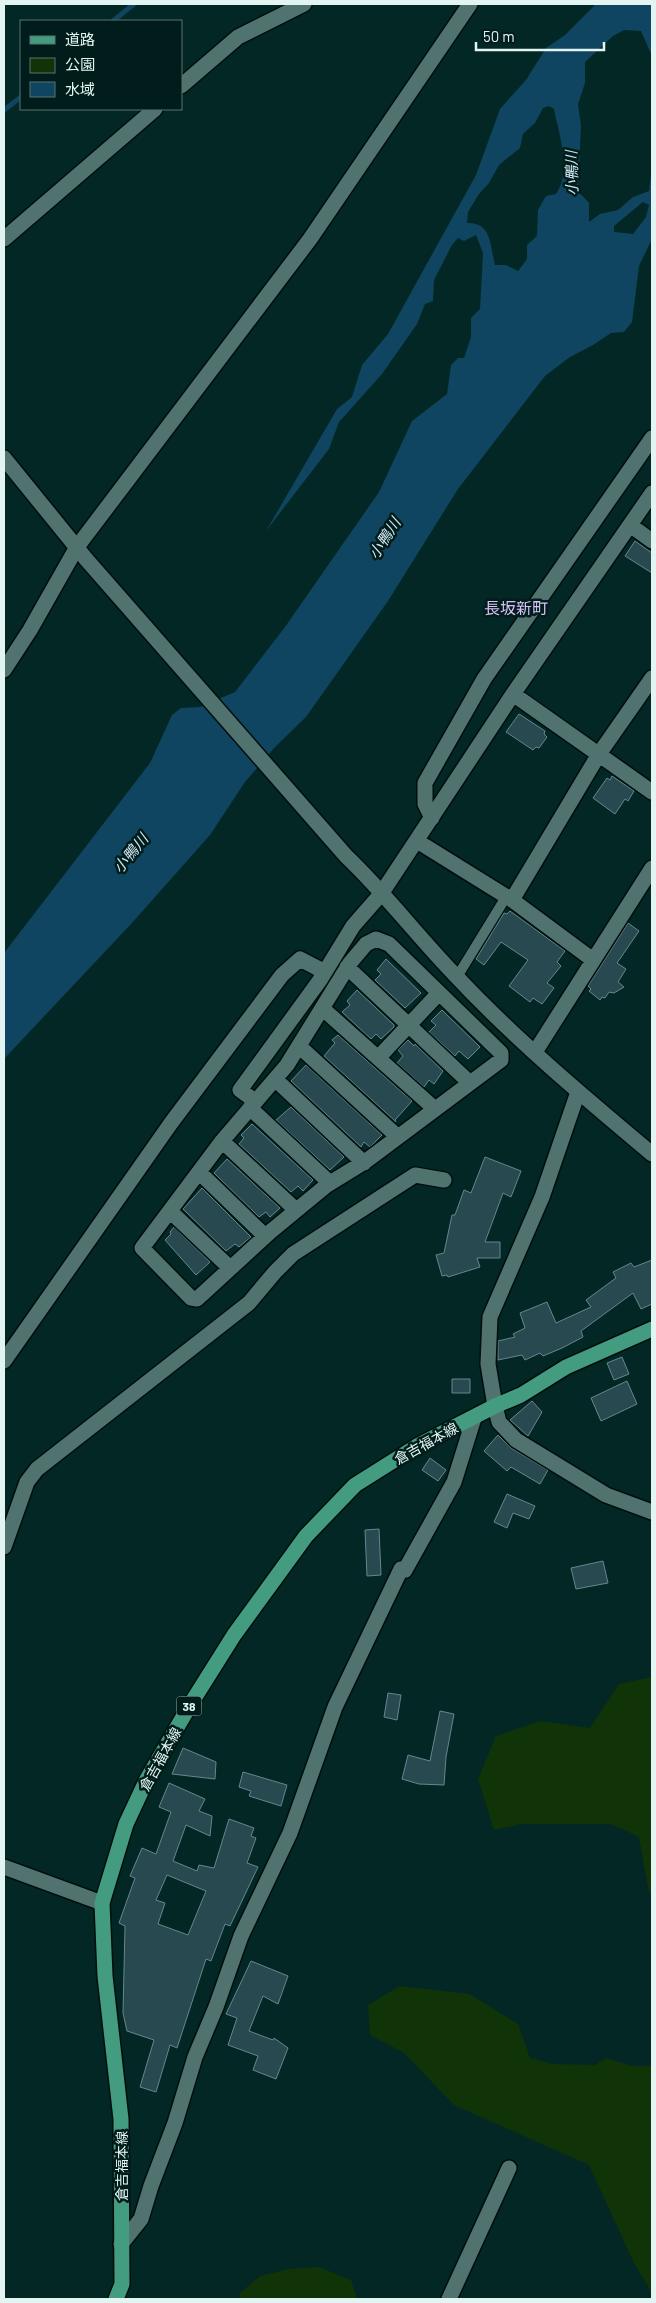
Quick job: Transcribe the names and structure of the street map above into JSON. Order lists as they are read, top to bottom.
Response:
{
  "streets": {
    "main road": ["倉吉福本線", "38"]
  },
  "districts": ["長坂新町"],
  "water": ["小鴨川"],
  "legend": ["道路", "公園", "水域"],
  "scale_bar": "50 m"
}
